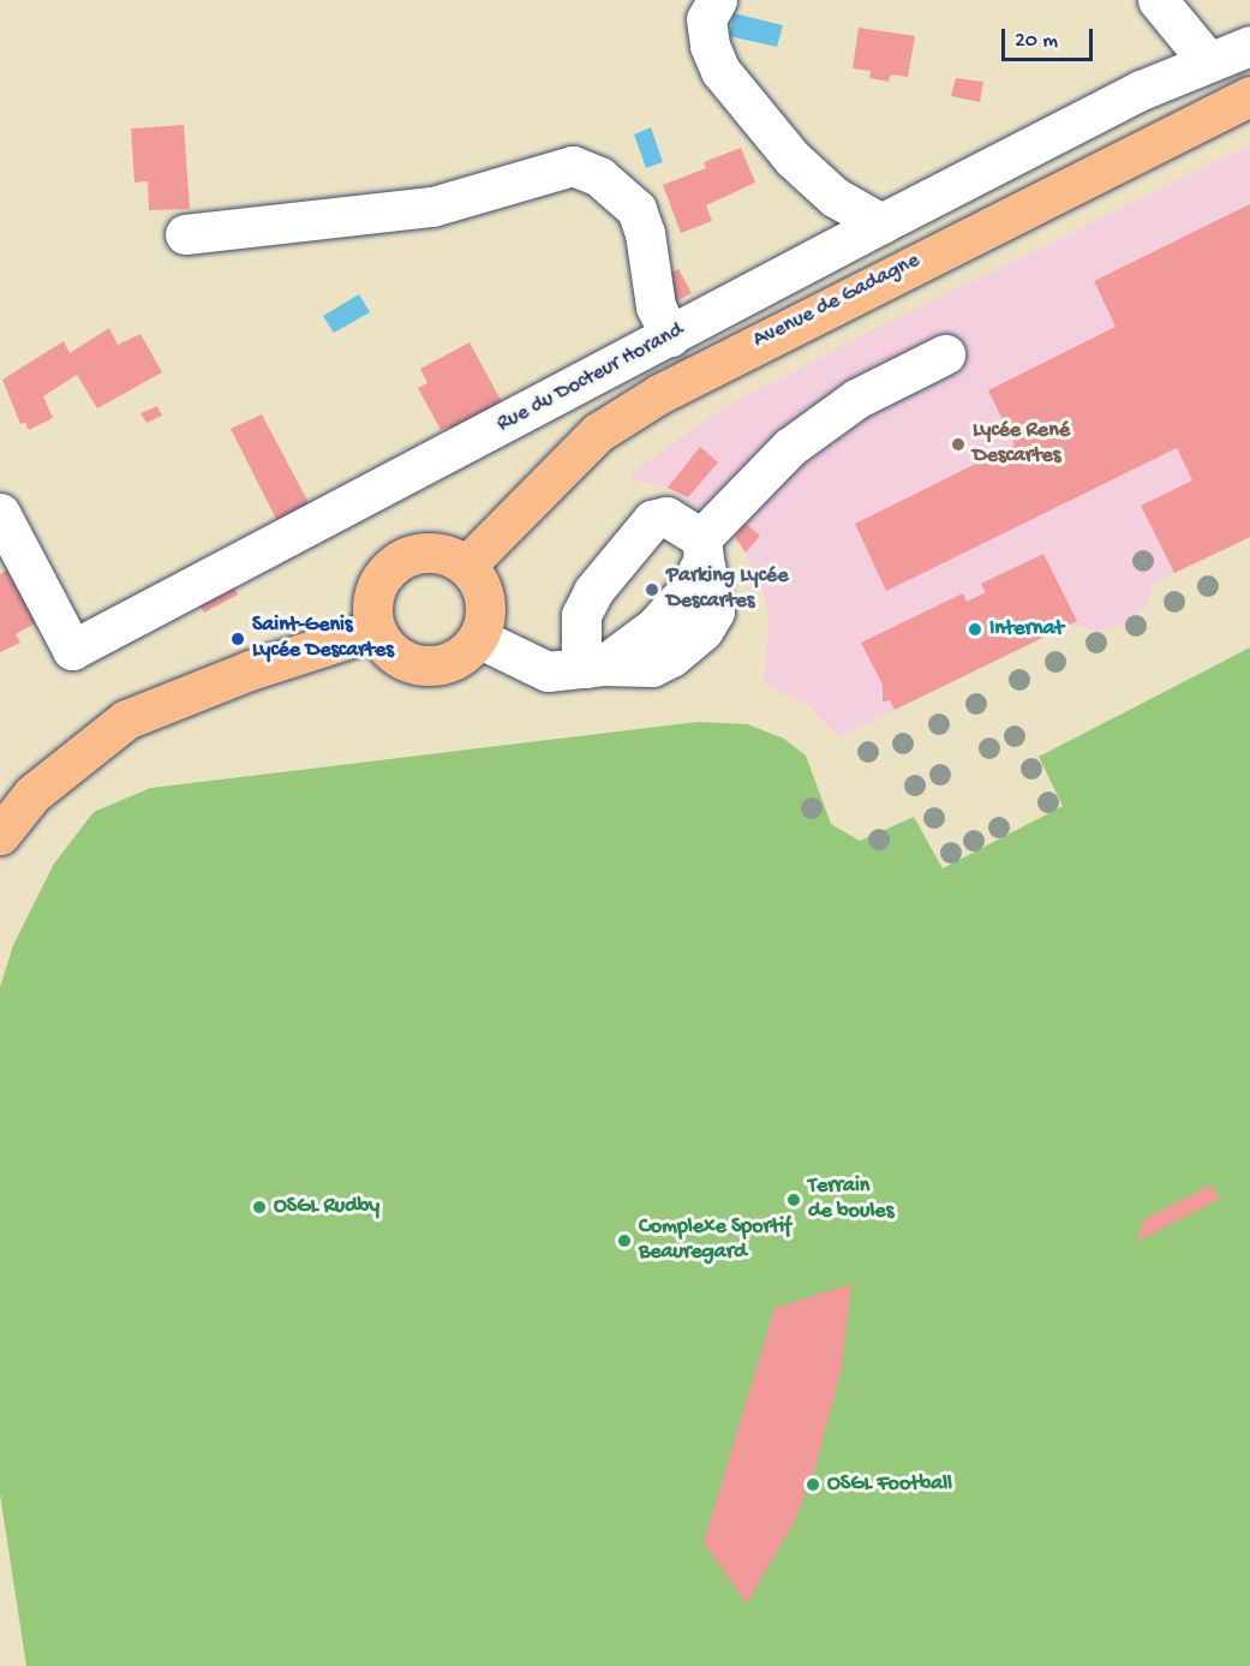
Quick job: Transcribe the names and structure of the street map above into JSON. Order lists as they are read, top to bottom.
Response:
{
  "streets": {
    "main road": ["Avenue de Gadagne"],
    "street": ["Rue du Docteur Horand"]
  },
  "places": [
    "Lycée René Descartes",
    "Parking Lycée Descartes",
    "Internat",
    "Saint-Genis Lycée Descartes",
    "Terrain de boules",
    "OSGL Rudby",
    "Complexe Sportif Beauregard",
    "OSGL Football"
  ],
  "scale_bar": "20 m"
}
